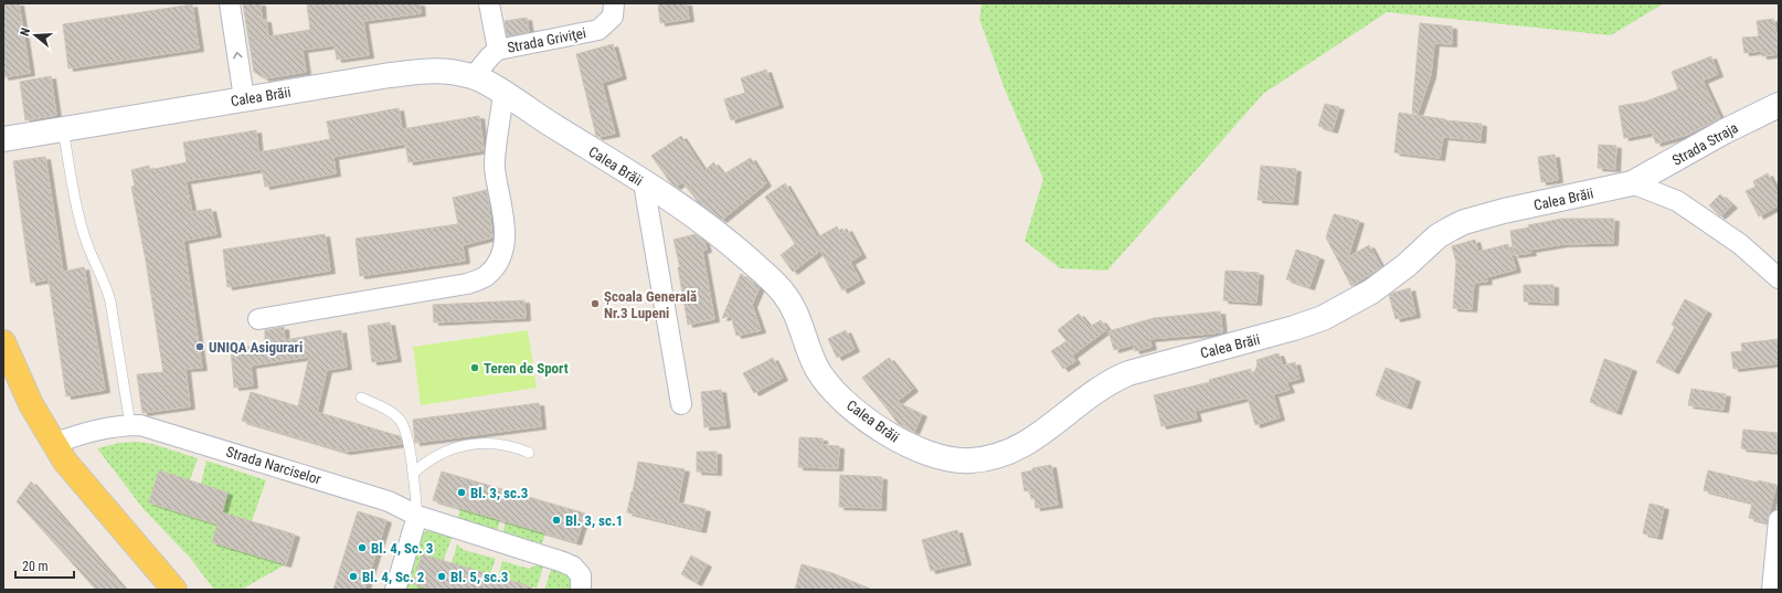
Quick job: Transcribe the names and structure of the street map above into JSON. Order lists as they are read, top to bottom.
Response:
{
  "streets": {
    "main road": ["Calea Brăii", "Strada Straja"],
    "street": ["Strada Griviţei", "Strada Narciselor"]
  },
  "crossings": [
    ["Strada Griviţei", "Calea Brăii"],
    ["Calea Brăii", "Strada Straja"]
  ],
  "places": [
    "Școala Generală Nr.3 Lupeni",
    "UNIQA Asigurari",
    "Teren de Sport",
    "Bl. 3, sc.3",
    "Bl. 3, sc.1",
    "Bl. 4, Sc. 3",
    "Bl. 4, Sc. 2",
    "Bl. 5, sc.3"
  ],
  "scale_bar": "20 m",
  "north": "left"
}
